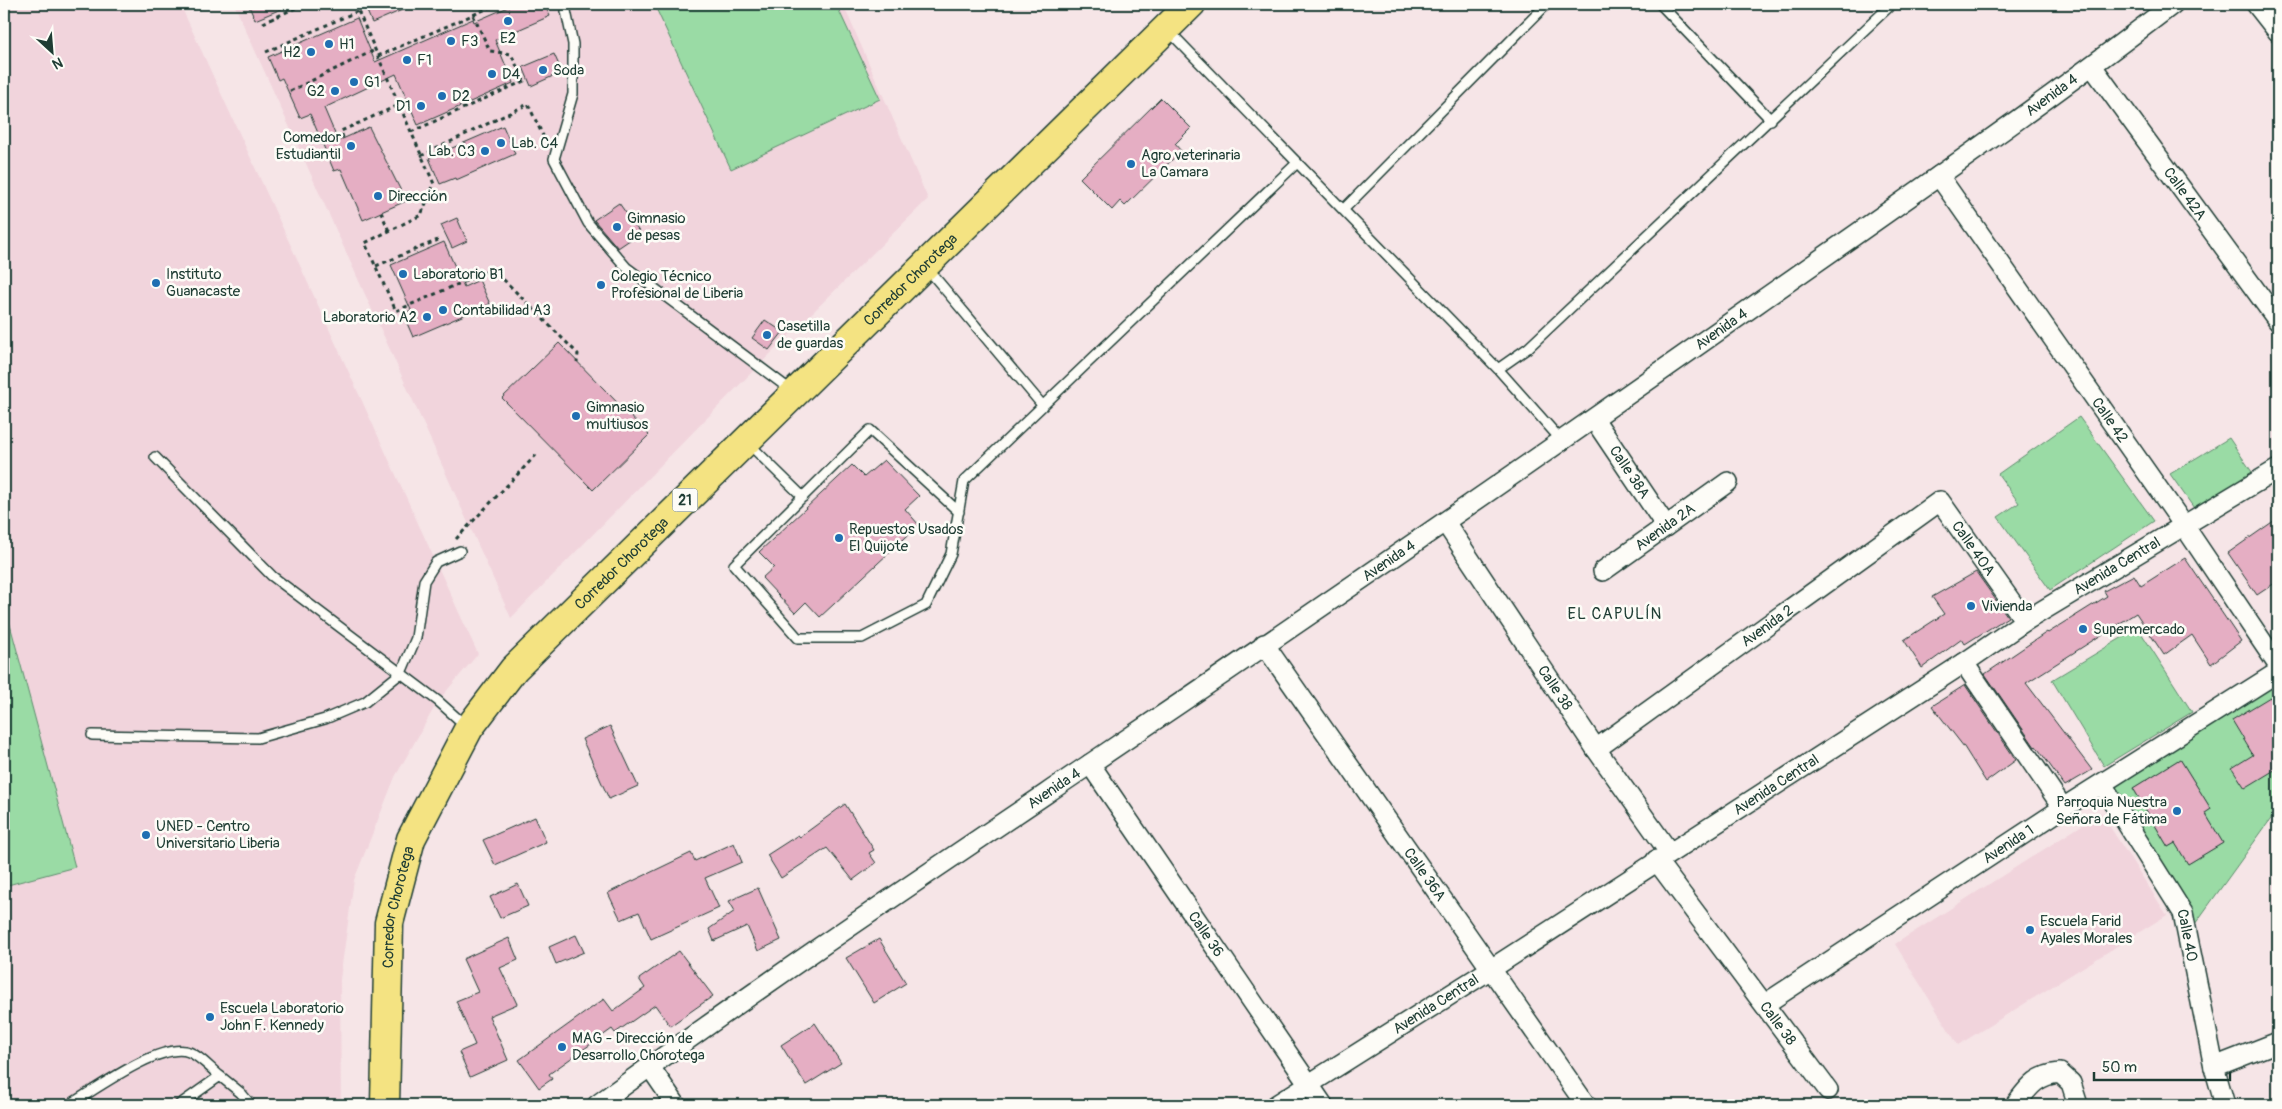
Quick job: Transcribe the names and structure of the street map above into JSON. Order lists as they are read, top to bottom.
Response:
{
  "streets": {
    "main road": ["Corredor Chorotega", "21"],
    "street": [
      "Avenida 4",
      "Calle 42A",
      "Calle 42",
      "Calle 38A",
      "Avenida 2A",
      "Calle 40A",
      "Avenida Central",
      "Avenida 2",
      "Calle 38",
      "Avenida 1",
      "Calle 36A",
      "Calle 36",
      "Calle 40"
    ]
  },
  "crossings": [
    ["Avenida 4", "Calle 42A"],
    ["Avenida 4", "Calle 42"],
    ["Avenida 4", "Calle 38A"],
    ["Avenida 4", "Calle 38"],
    ["Avenida 4", "Calle 36A"],
    ["Avenida 4", "Calle 36"],
    ["Calle 42", "Avenida Central"],
    ["Calle 38A", "Avenida 2A"],
    ["Calle 40A", "Avenida Central"],
    ["Calle 40A", "Avenida 2"],
    ["Avenida Central", "Calle 38"],
    ["Avenida Central", "Calle 36A"],
    ["Avenida Central", "Calle 36"],
    ["Avenida 2", "Calle 38"],
    ["Calle 38", "Avenida 1"],
    ["Avenida 1", "Calle 40"]
  ],
  "districts": ["EL CAPULÍN"],
  "places": [
    "E2",
    "F3",
    "H1",
    "H2",
    "F1",
    "Soda",
    "D4",
    "G1",
    "G2",
    "D2",
    "D1",
    "Lab. C4",
    "Comedor Estudiantil",
    "Lab. C3",
    "Agro veterinaria La Camara",
    "Dirección",
    "Gimnasio de pesas",
    "Laboratorio B1",
    "Instituto Guanacaste",
    "Colegio Técnico Profesional de Liberia",
    "Contabilidad A3",
    "Laboratorio A2",
    "Casetilla de guardas",
    "Gimnasio multiusos",
    "Repuestos Usados El Quijote",
    "Vivienda",
    "Supermercado",
    "Parroquia Nuestra Señora de Fátima",
    "UNED - Centro Universitario Liberia",
    "Escuela Farid Ayales Morales",
    "Escuela Laboratorio John F. Kennedy",
    "MAG - Dirección de Desarrollo Chorotega"
  ],
  "scale_bar": "50 m",
  "north": "bottom right"
}
